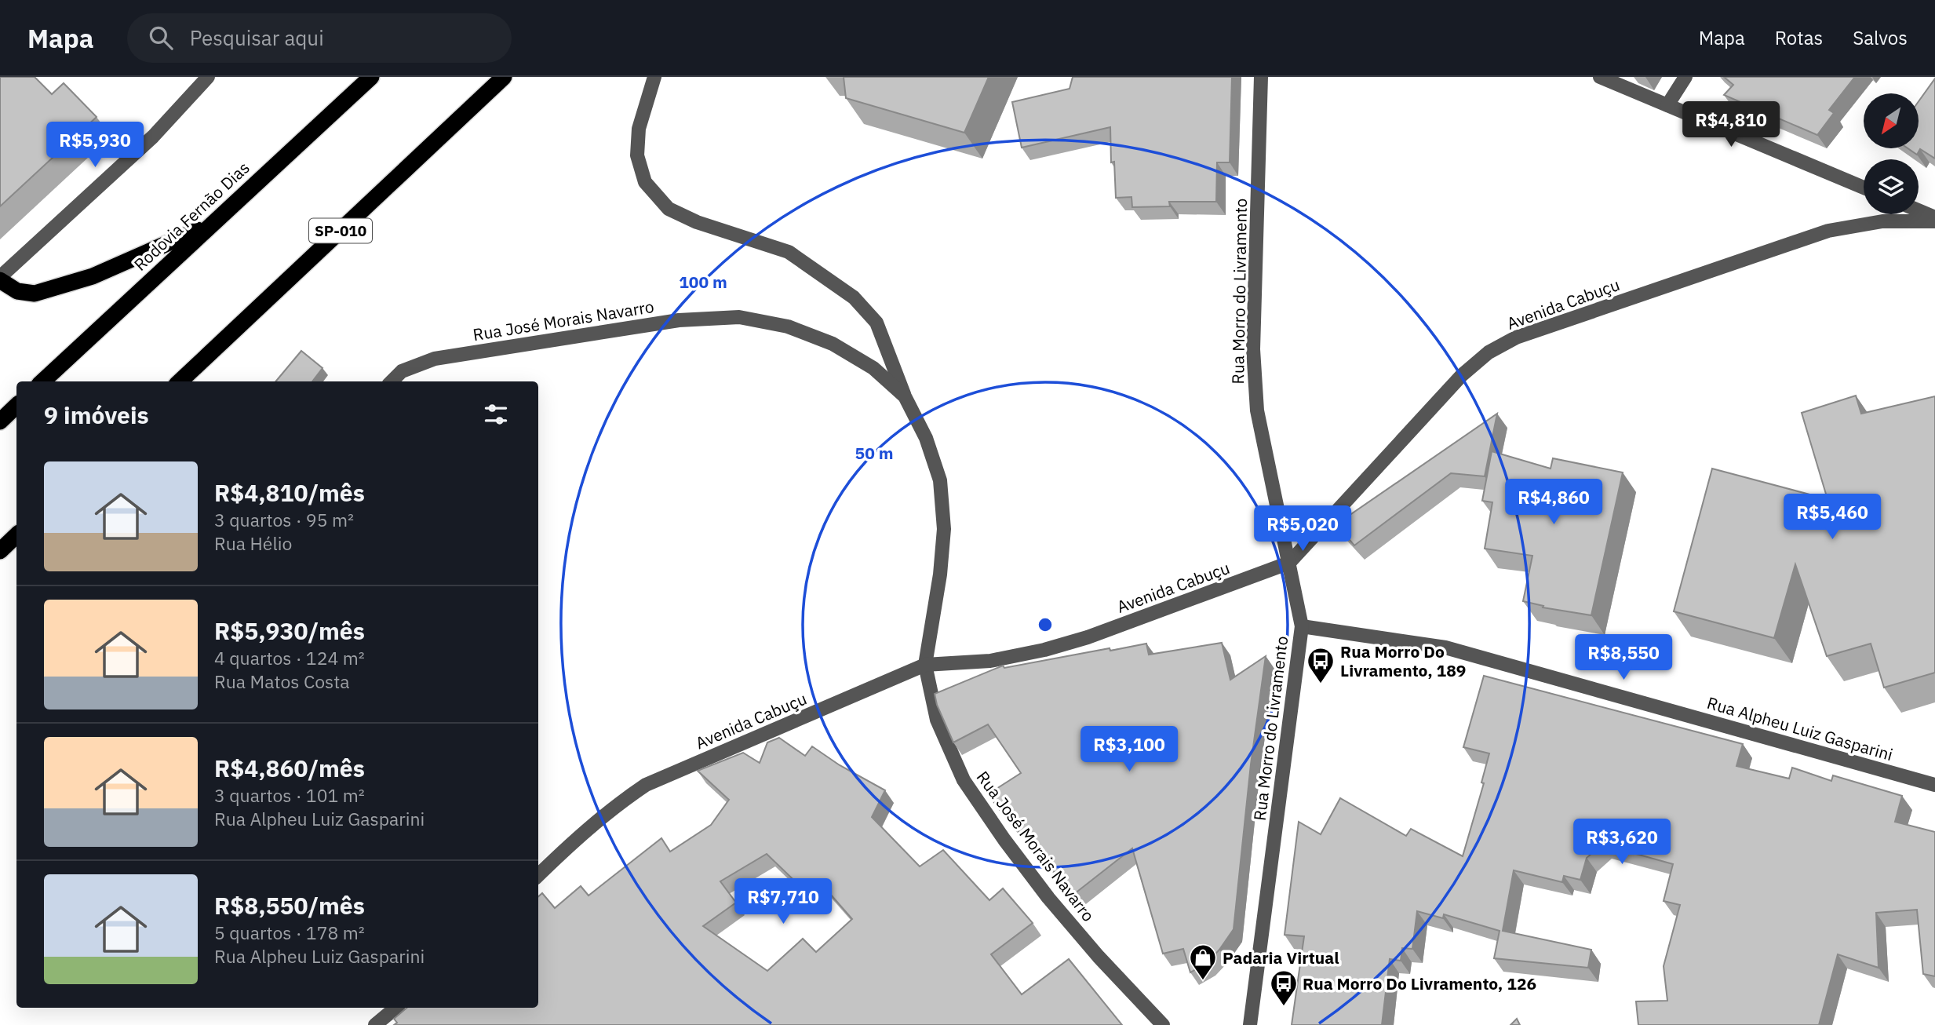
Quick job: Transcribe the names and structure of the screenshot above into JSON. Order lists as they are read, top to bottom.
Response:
{
  "streets": {
    "highway": ["Rodovia Fernão Dias", "SP-010"],
    "street": [
      "Rua Morro do Livramento",
      "Avenida Cabuçu",
      "Rua José Morais Navarro",
      "Rua Alpheu Luiz Gasparini"
    ]
  },
  "crossings": [
    ["Rua Morro do Livramento", "Avenida Cabuçu"],
    ["Rua Morro do Livramento", "Rua Alpheu Luiz Gasparini"],
    ["Avenida Cabuçu", "Rua José Morais Navarro"]
  ],
  "places": {
    "bus stop": ["Rua Morro Do Livramento, 189", "Rua Morro Do Livramento, 126"],
    "shop": ["Padaria Virtual"]
  },
  "north": "bottom left",
  "page": {
    "header": "Mapa",
    "search": "Pesquisar aqui",
    "nav": ["Mapa", "Rotas", "Salvos"],
    "price": [
      "R$4,810",
      "R$5,930",
      "R$4,860",
      "R$5,460",
      "R$5,020",
      "R$8,550",
      "R$3,100",
      "R$3,620",
      "R$7,710"
    ],
    "heading": "9 imóveis",
    "list": [
      {
        "name": "R$4,810/mês",
        "note": "3 quartos · 95 m² · Rua Hélio"
      },
      {
        "name": "R$5,930/mês",
        "note": "4 quartos · 124 m² · Rua Matos Costa"
      },
      {
        "name": "R$4,860/mês",
        "note": "3 quartos · 101 m² · Rua Alpheu Luiz Gasparini"
      },
      {
        "name": "R$8,550/mês",
        "note": "5 quartos · 178 m² · Rua Alpheu Luiz Gasparini"
      }
    ]
  },
  "rings": ["100 m", "50 m"]
}
